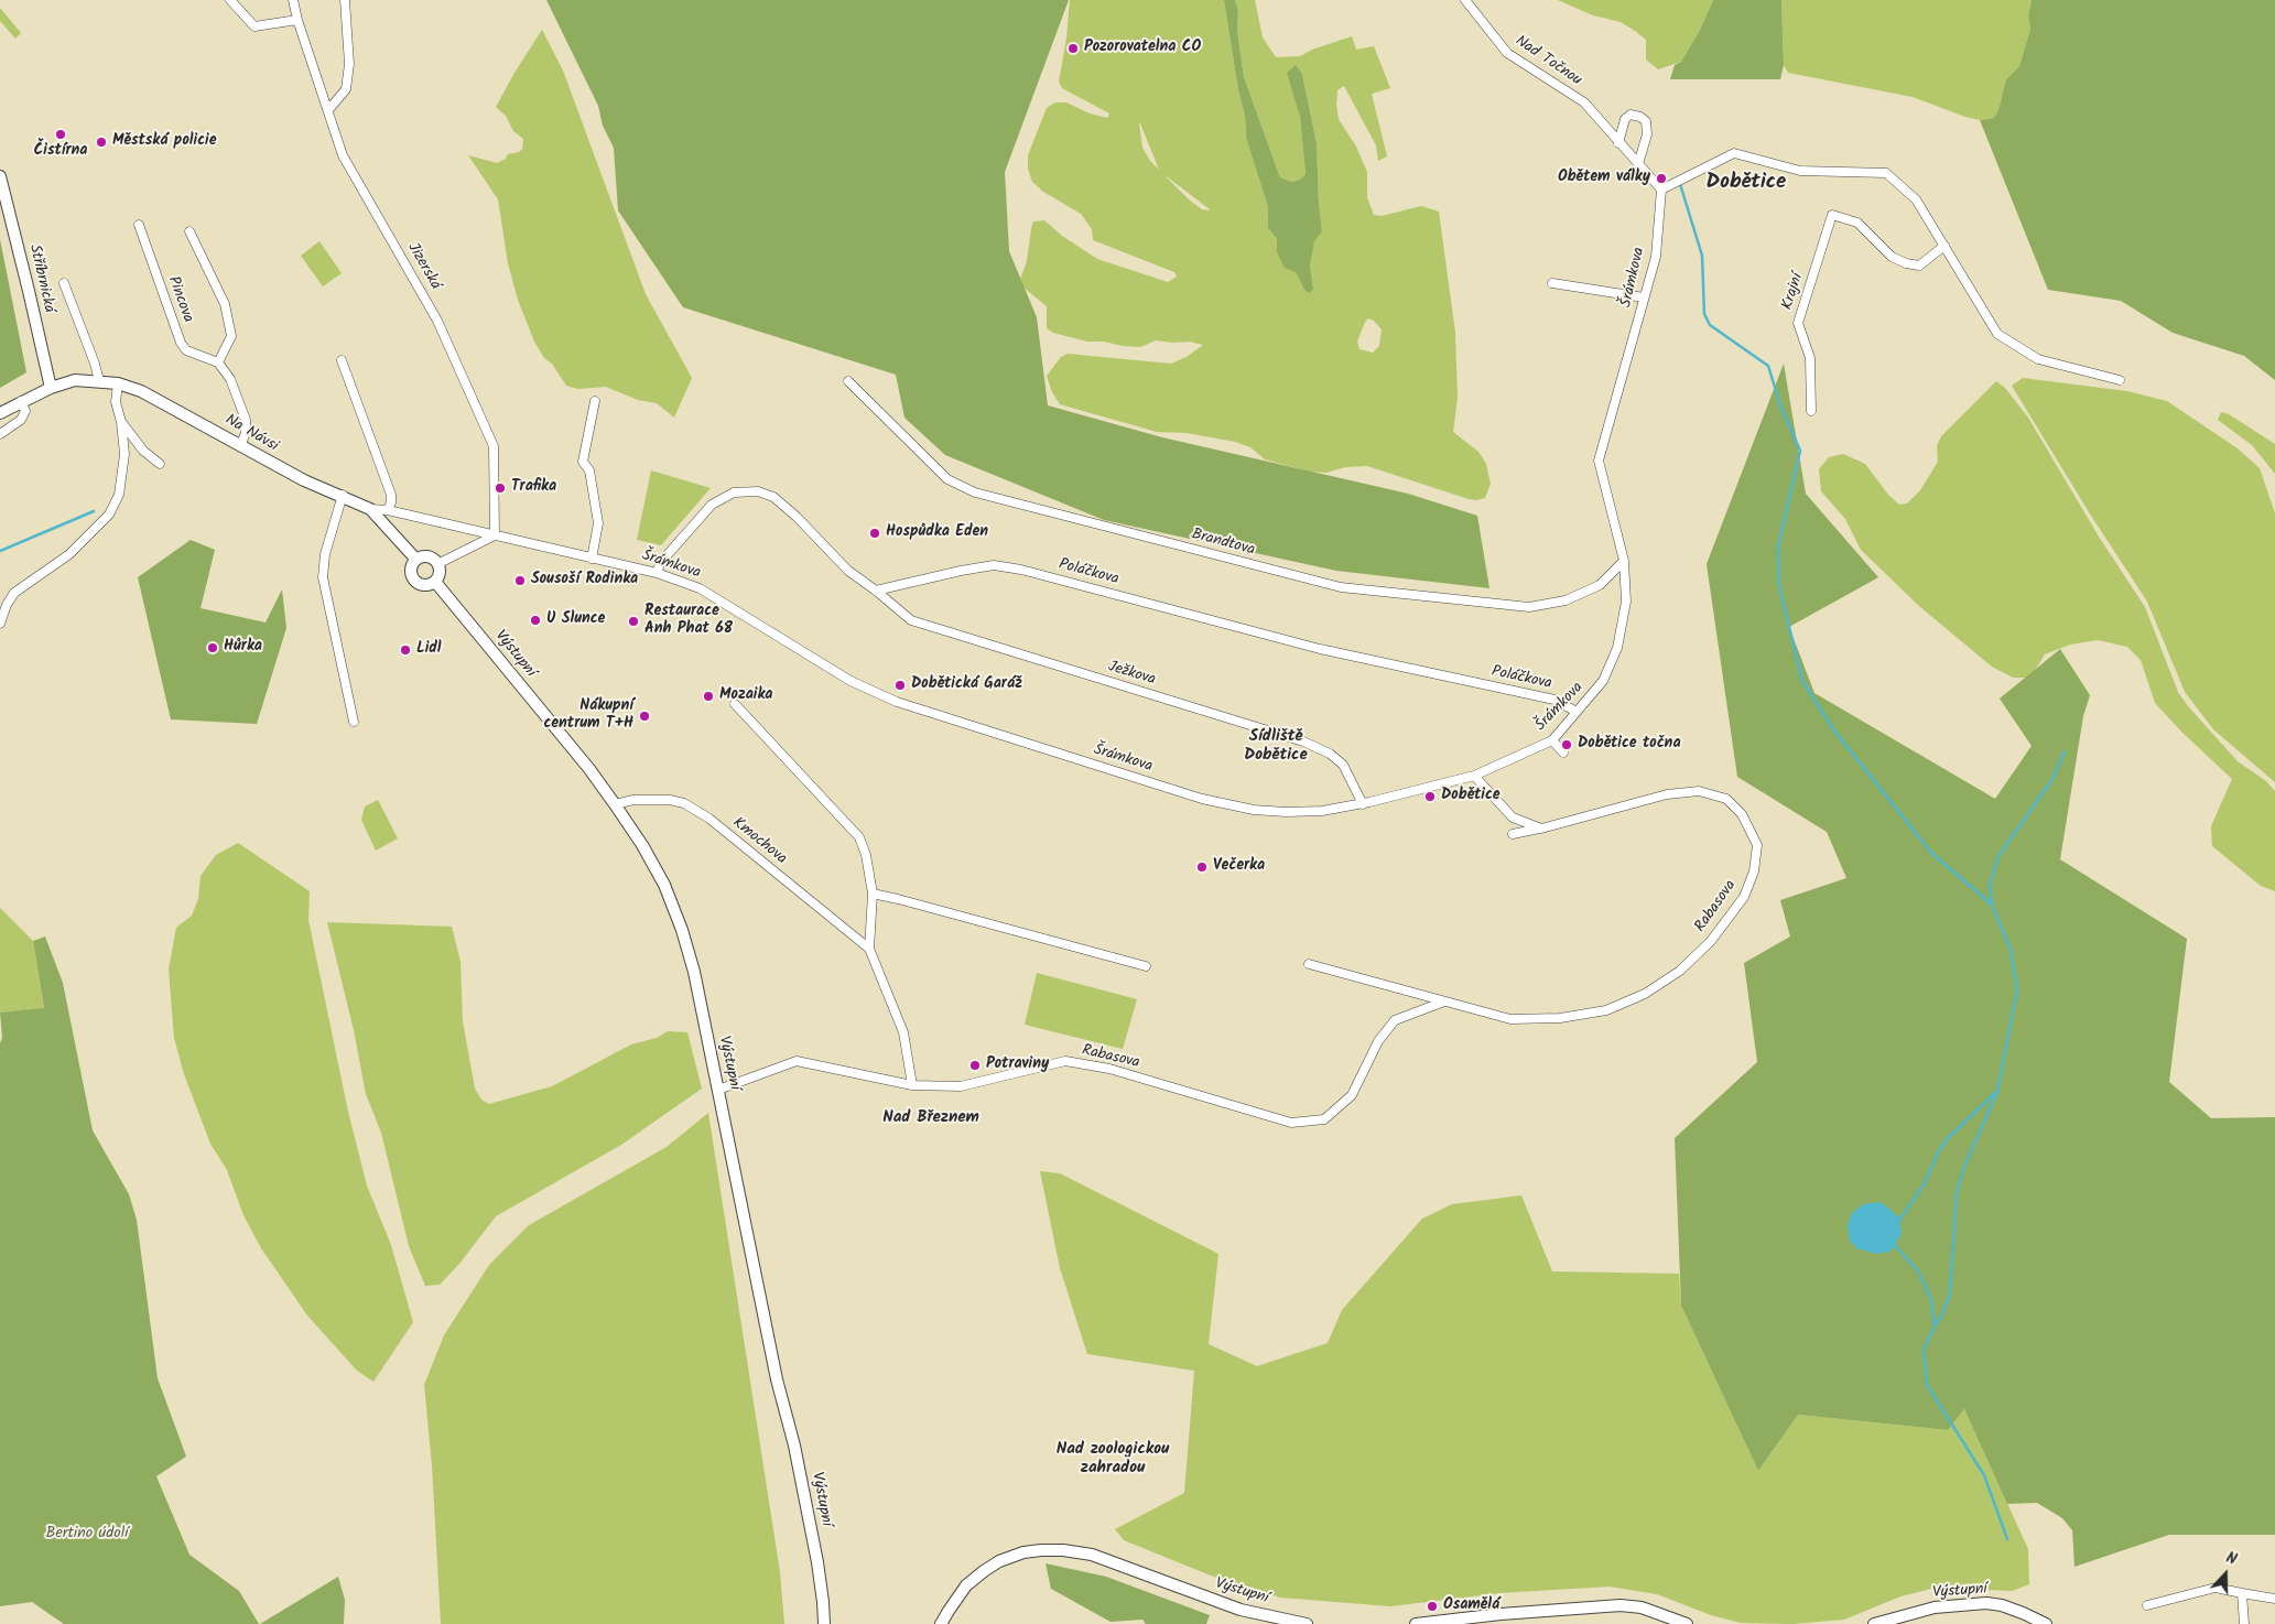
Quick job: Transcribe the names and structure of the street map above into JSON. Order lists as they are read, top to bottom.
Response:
{
  "streets": {
    "street": [
      "Nad Točnou",
      "Jizerská",
      "Šrámkova",
      "Stříbrnická",
      "Krajní",
      "Pincova",
      "Na Návsi",
      "Brandtova",
      "Poláčkova",
      "Výstupní",
      "Ježkova",
      "Kmochova",
      "Rabasova"
    ]
  },
  "crossings": [
    ["Nad Točnou", "Šrámkova"],
    ["Jizerská", "Šrámkova"],
    ["Šrámkova", "Na Návsi"],
    ["Šrámkova", "Brandtova"],
    ["Šrámkova", "Poláčkova"],
    ["Šrámkova", "Ježkova"],
    ["Stříbrnická", "Na Návsi"],
    ["Na Návsi", "Výstupní"],
    ["Poláčkova", "Ježkova"],
    ["Výstupní", "Kmochova"],
    ["Výstupní", "Rabasova"],
    ["Kmochova", "Rabasova"]
  ],
  "districts": [
    "Dobětice",
    "Sídliště Dobětice",
    "Nad Březnem",
    "Nad zoologickou zahradou"
  ],
  "parks": ["Bertino údolí"],
  "places": [
    "Pozorovatelna CO",
    "Čistírna",
    "Městská policie",
    "Obětem války",
    "Trafika",
    "Hospůdka Eden",
    "Sousoší Rodinka",
    "U Slunce",
    "Restaurace Anh Phat 68",
    "Hůrka",
    "Lidl",
    "Dobětická Garáž",
    "Mozaika",
    "Nákupní centrum T+H",
    "Dobětice točna",
    "Dobětice",
    "Večerka",
    "Potraviny",
    "Osamělá"
  ],
  "north": "top"
}
